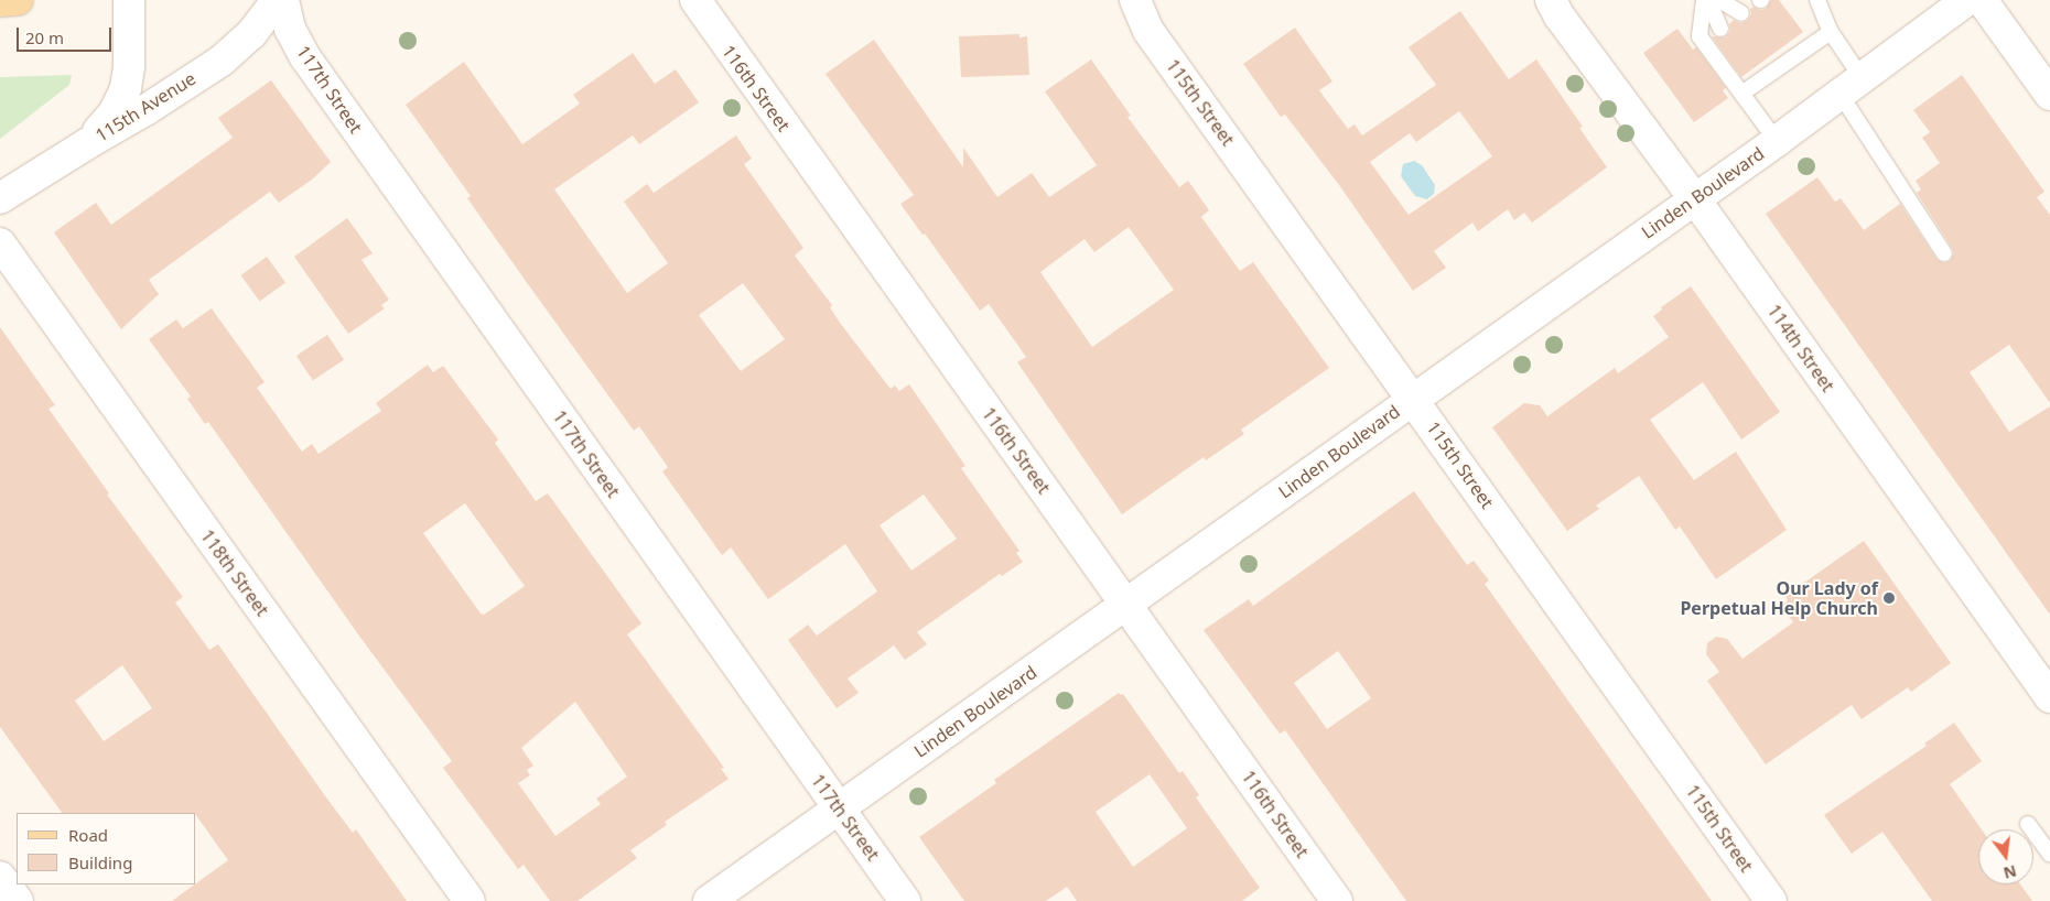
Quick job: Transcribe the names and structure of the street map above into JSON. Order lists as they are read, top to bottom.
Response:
{
  "streets": {
    "street": [
      "116th Street",
      "117th Street",
      "115th Street",
      "115th Avenue",
      "Linden Boulevard",
      "114th Street",
      "118th Street"
    ]
  },
  "crossings": [
    ["116th Street", "Linden Boulevard"],
    ["117th Street", "Linden Boulevard"],
    ["115th Street", "Linden Boulevard"],
    ["Linden Boulevard", "114th Street"]
  ],
  "places": ["Our Lady of Perpetual Help Church"],
  "legend": ["Road", "Building"],
  "scale_bar": "20 m",
  "north": "bottom"
}
